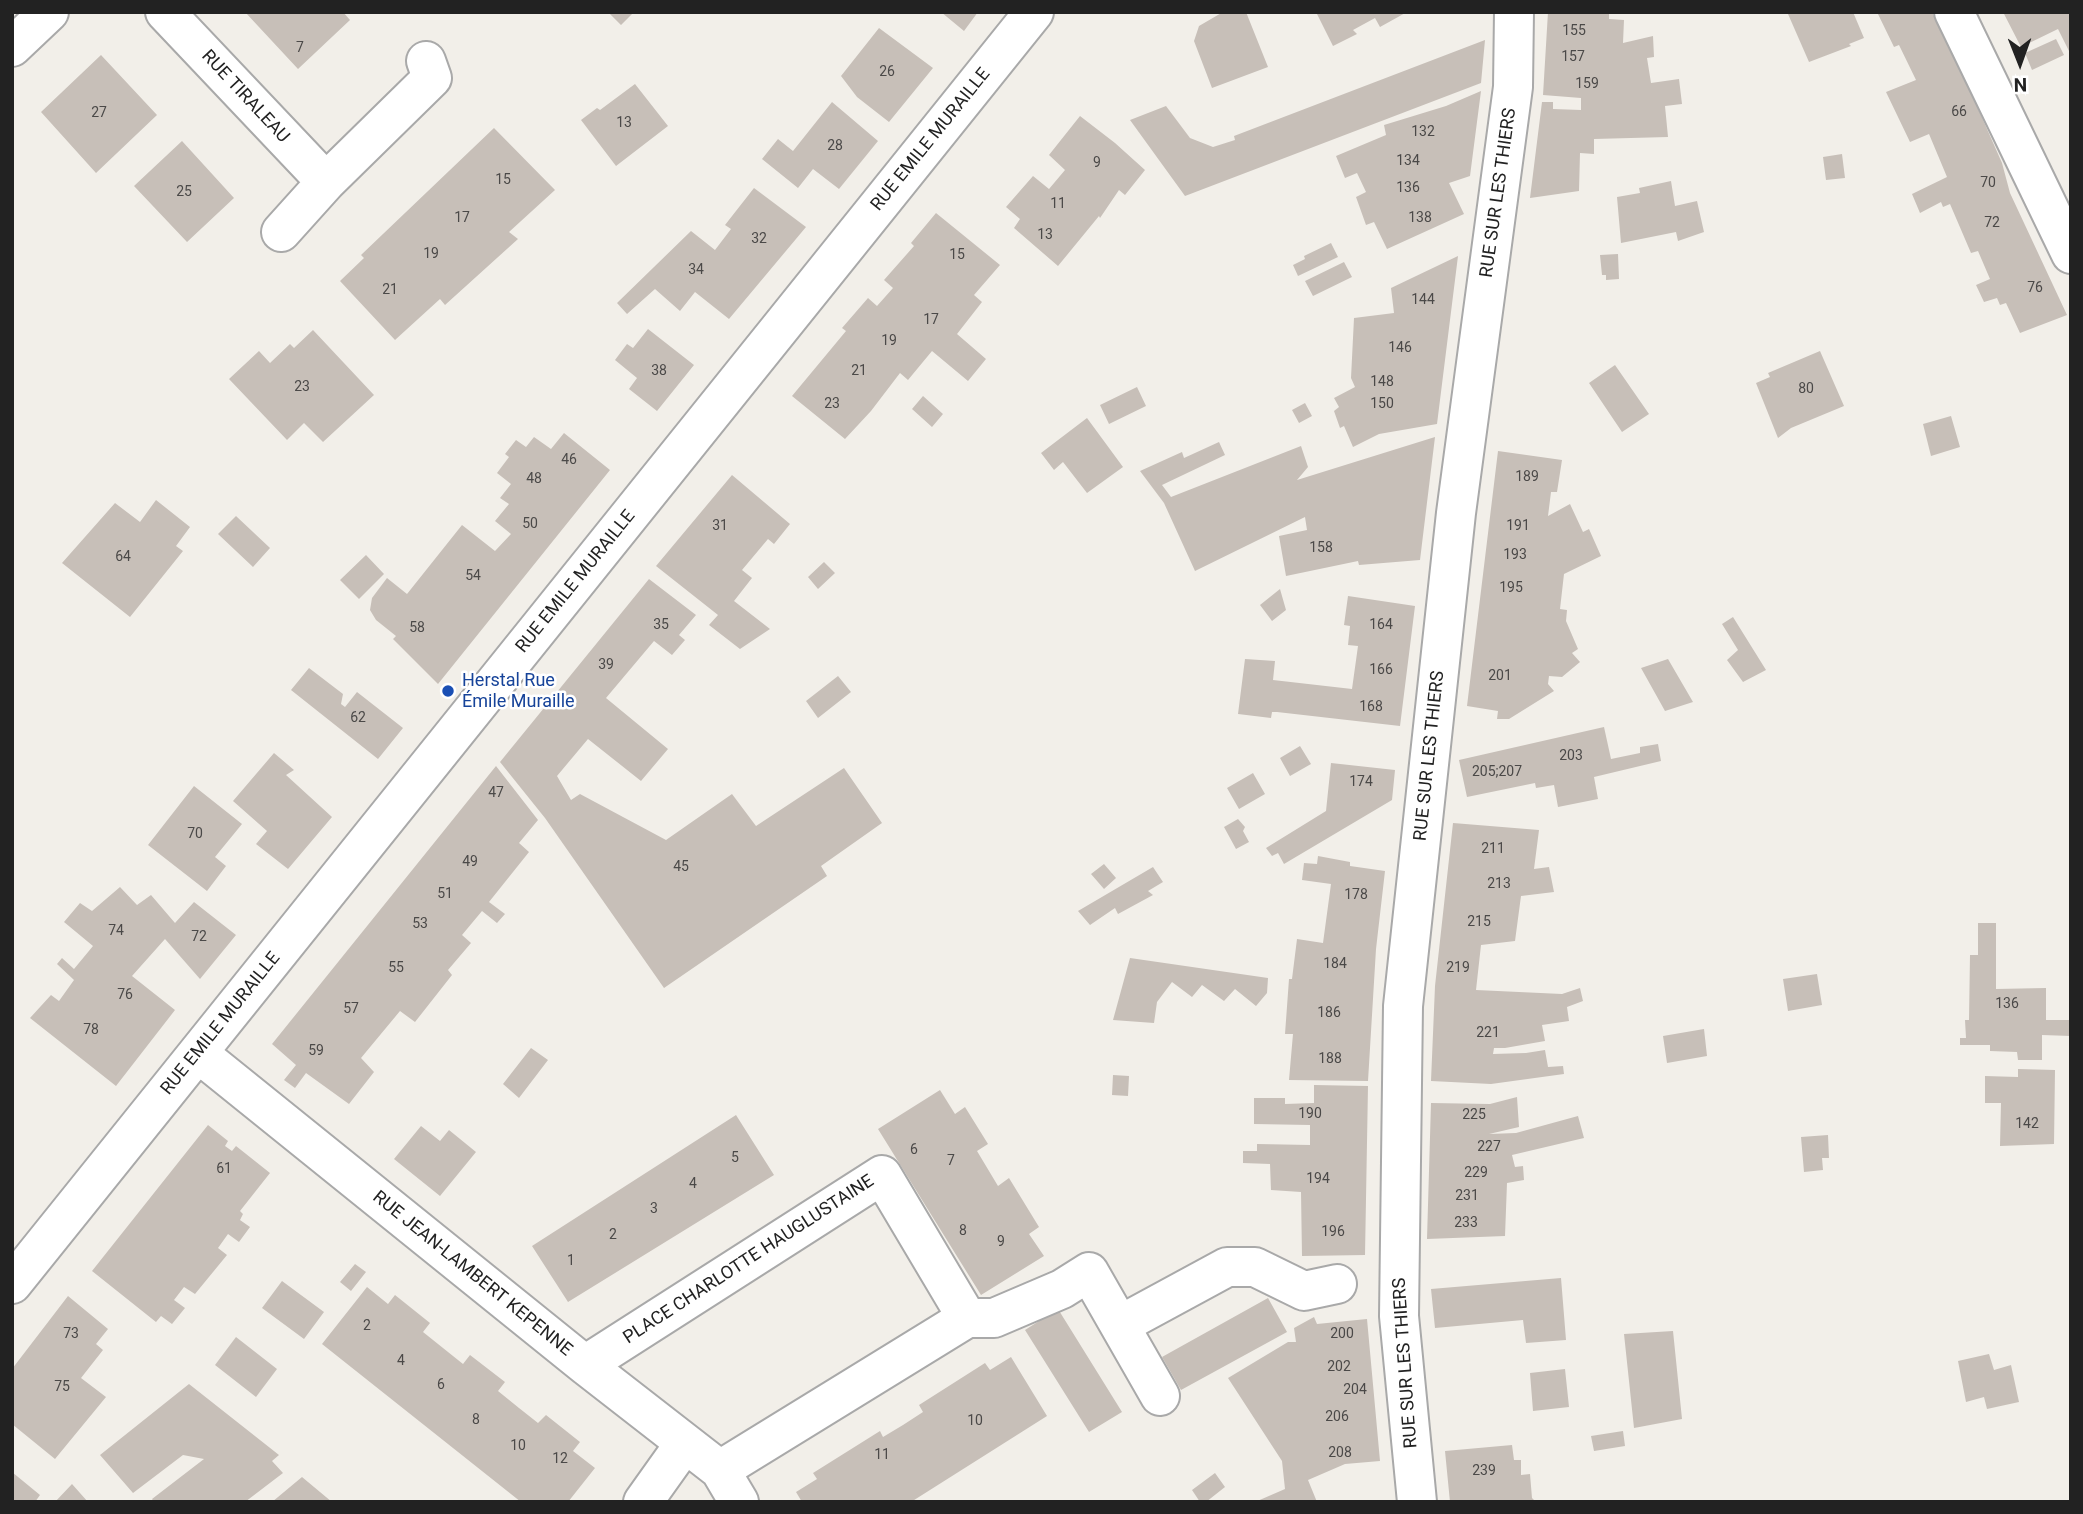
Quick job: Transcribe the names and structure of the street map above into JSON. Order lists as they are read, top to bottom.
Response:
{
  "streets": {
    "street": [
      "RUE TIRALEAU",
      "RUE EMILE MURAILLE",
      "RUE SUR LES THIERS",
      "PLACE CHARLOTTE HAUGLUSTAINE",
      "RUE JEAN-LAMBERT KEPENNE"
    ]
  },
  "crossings": [
    ["RUE EMILE MURAILLE", "RUE JEAN-LAMBERT KEPENNE"],
    ["PLACE CHARLOTTE HAUGLUSTAINE", "RUE JEAN-LAMBERT KEPENNE"]
  ],
  "places": ["Herstal Rue Émile Muraille"],
  "house_numbers": [
    "155",
    "7",
    "157",
    "26",
    "159",
    "66",
    "27",
    "13",
    "132",
    "28",
    "134",
    "9",
    "15",
    "70",
    "136",
    "25",
    "11",
    "17",
    "138",
    "72",
    "13",
    "32",
    "19",
    "15",
    "34",
    "76",
    "21",
    "144",
    "17",
    "19",
    "146",
    "38",
    "21",
    "148",
    "23",
    "80",
    "23",
    "150",
    "46",
    "189",
    "48",
    "50",
    "31",
    "191",
    "158",
    "193",
    "64",
    "54",
    "195",
    "35",
    "164",
    "58",
    "39",
    "166",
    "201",
    "168",
    "62",
    "203",
    "205;207",
    "174",
    "47",
    "70",
    "211",
    "49",
    "45",
    "213",
    "51",
    "178",
    "215",
    "53",
    "74",
    "72",
    "184",
    "55",
    "219",
    "76",
    "136",
    "57",
    "186",
    "78",
    "221",
    "59",
    "188",
    "190",
    "225",
    "142",
    "227",
    "6",
    "5",
    "7",
    "61",
    "229",
    "194",
    "4",
    "231",
    "3",
    "233",
    "8",
    "196",
    "2",
    "9",
    "1",
    "2",
    "73",
    "200",
    "4",
    "202",
    "6",
    "75",
    "204",
    "206",
    "8",
    "10",
    "10",
    "208",
    "11",
    "12",
    "239"
  ],
  "north": "bottom"
}
